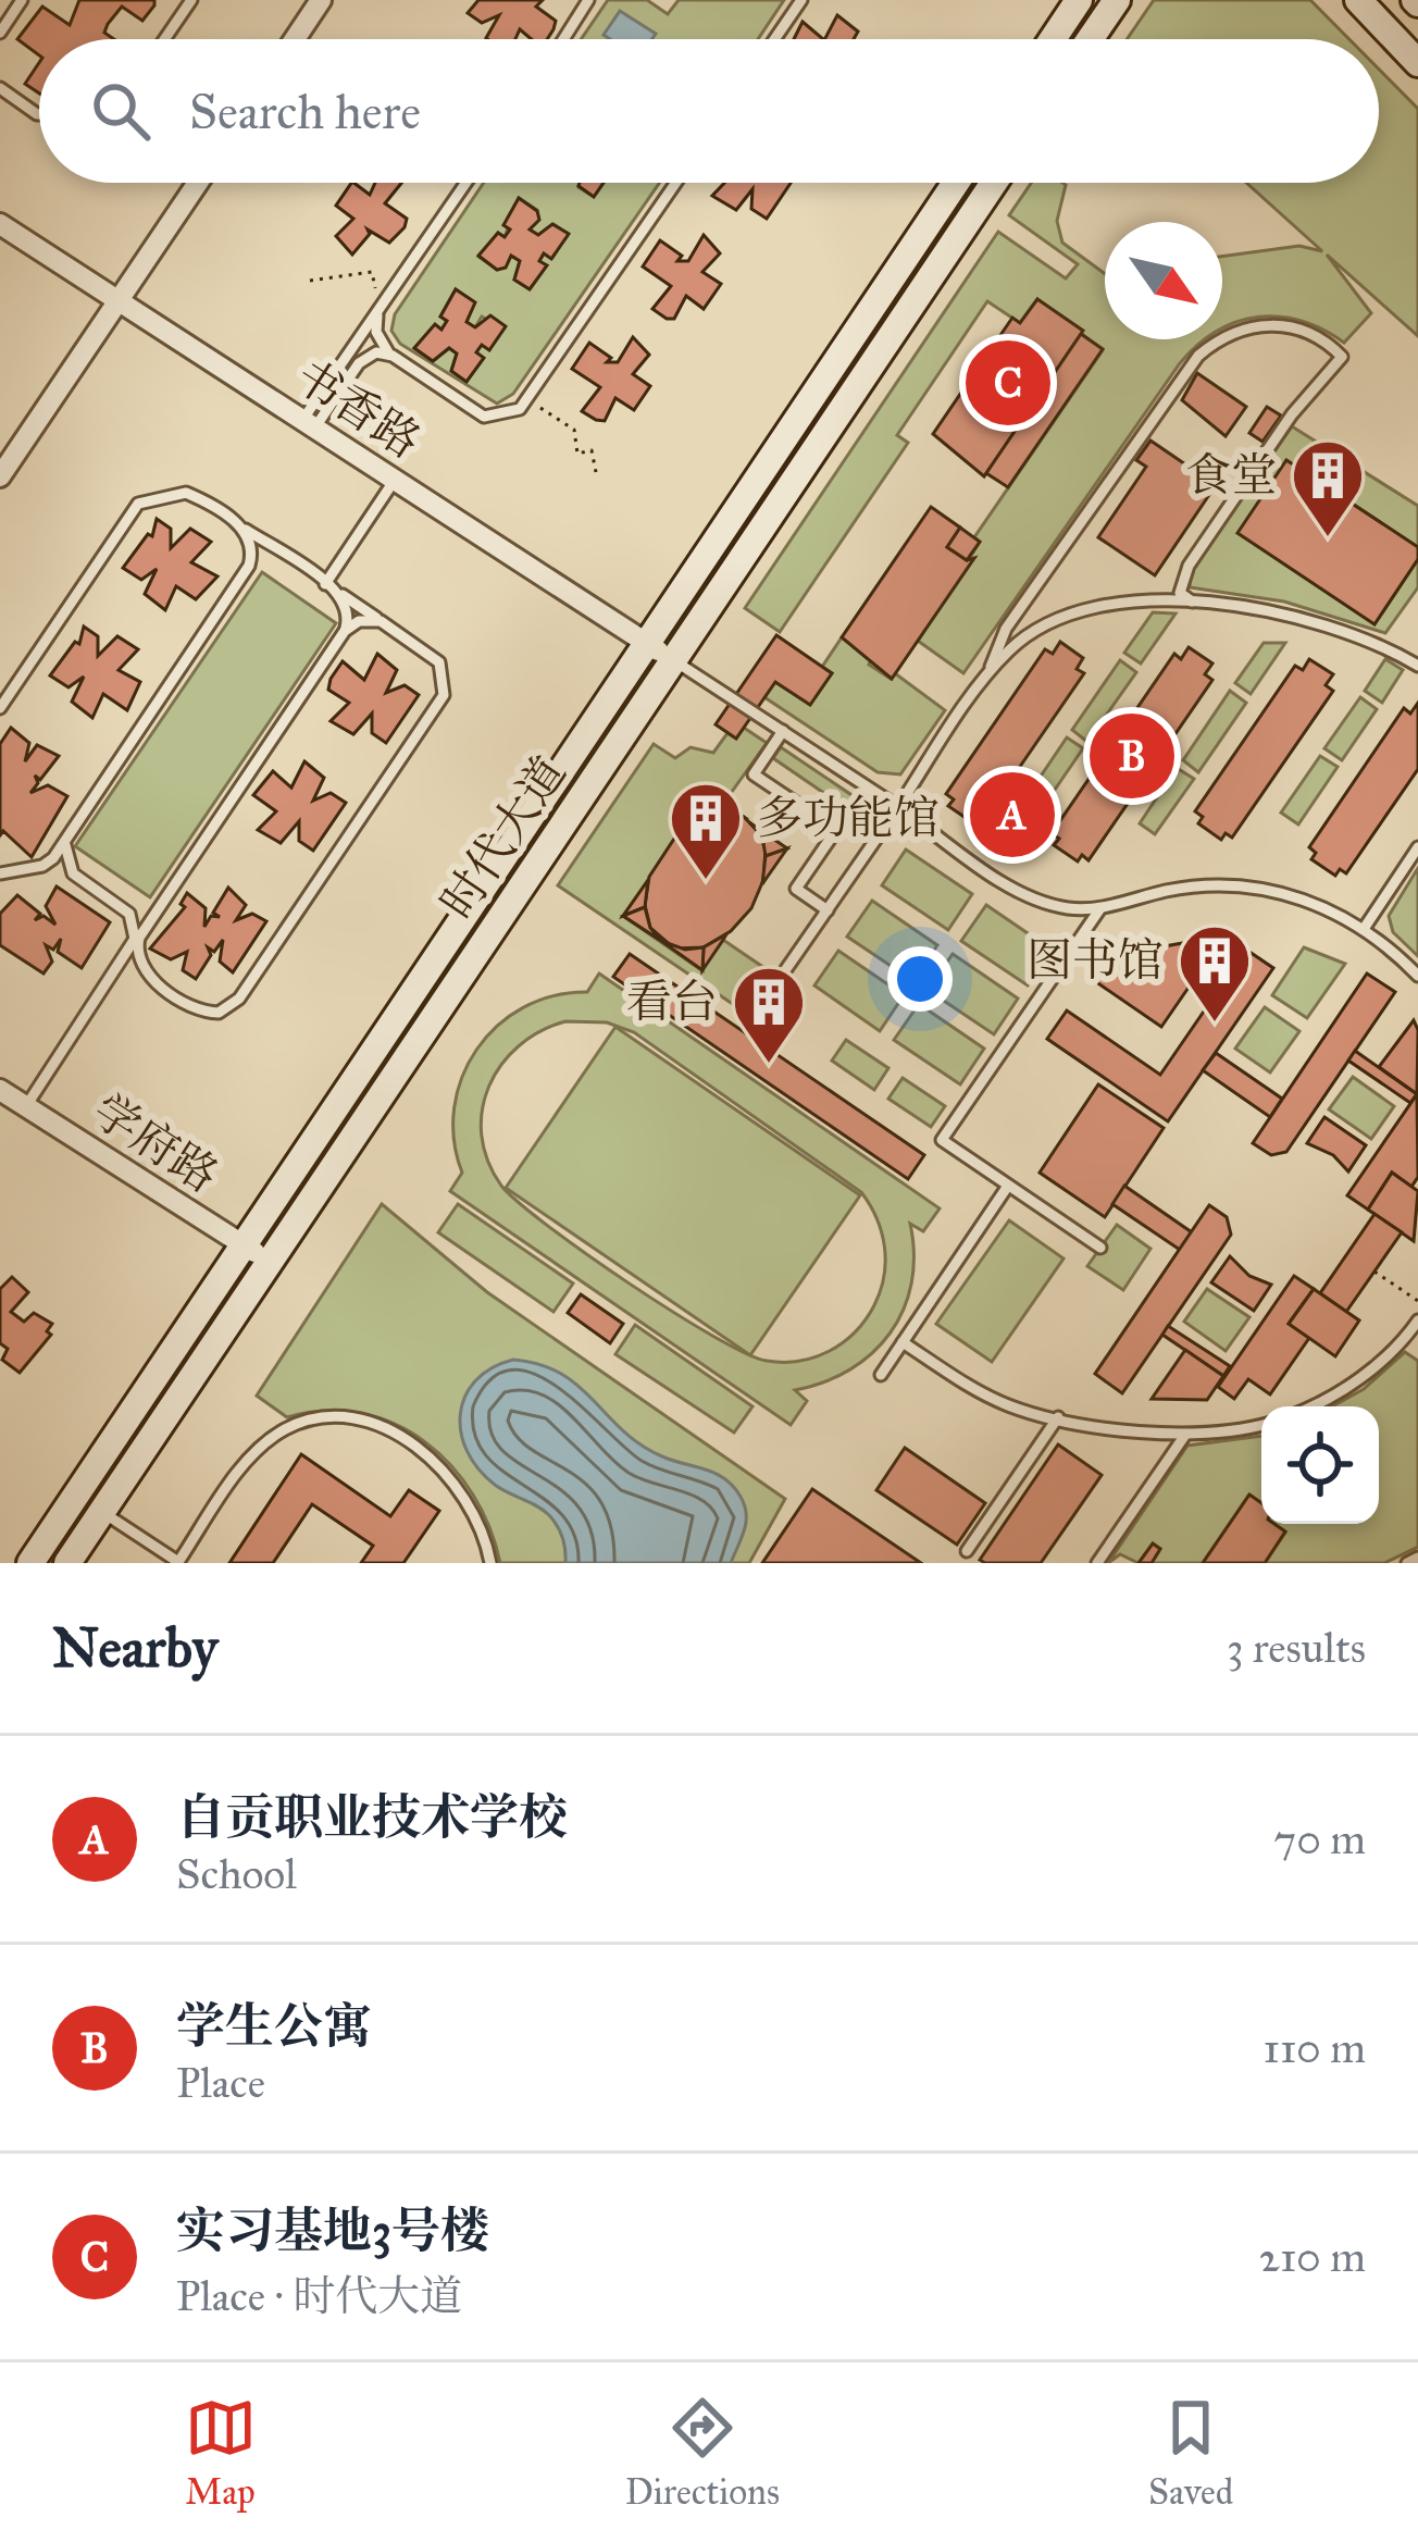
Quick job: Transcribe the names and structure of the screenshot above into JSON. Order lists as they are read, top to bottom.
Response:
{
  "streets": {
    "main road": ["时代大道"],
    "street": ["书香路", "学府路"]
  },
  "crossings": [
    ["书香路", "时代大道"],
    ["时代大道", "学府路"]
  ],
  "places": {
    "building": [
      "食堂",
      "多功能馆",
      "图书馆",
      "看台"
    ]
  },
  "north": "bottom right",
  "page": {
    "search": "Search here",
    "pins": ["C", "B", "A"],
    "heading": ["Nearby", "3 results"],
    "list": [
      {
        "mark": "A",
        "name": "自贡职业技术学校",
        "note": "School",
        "value": "70 m"
      },
      {
        "mark": "B",
        "name": "学生公寓",
        "note": "Place",
        "value": "110 m"
      },
      {
        "mark": "C",
        "name": "实习基地3号楼",
        "note": "Place · 时代大道",
        "value": "210 m"
      }
    ],
    "nav": ["Map", "Directions", "Saved"]
  }
}
